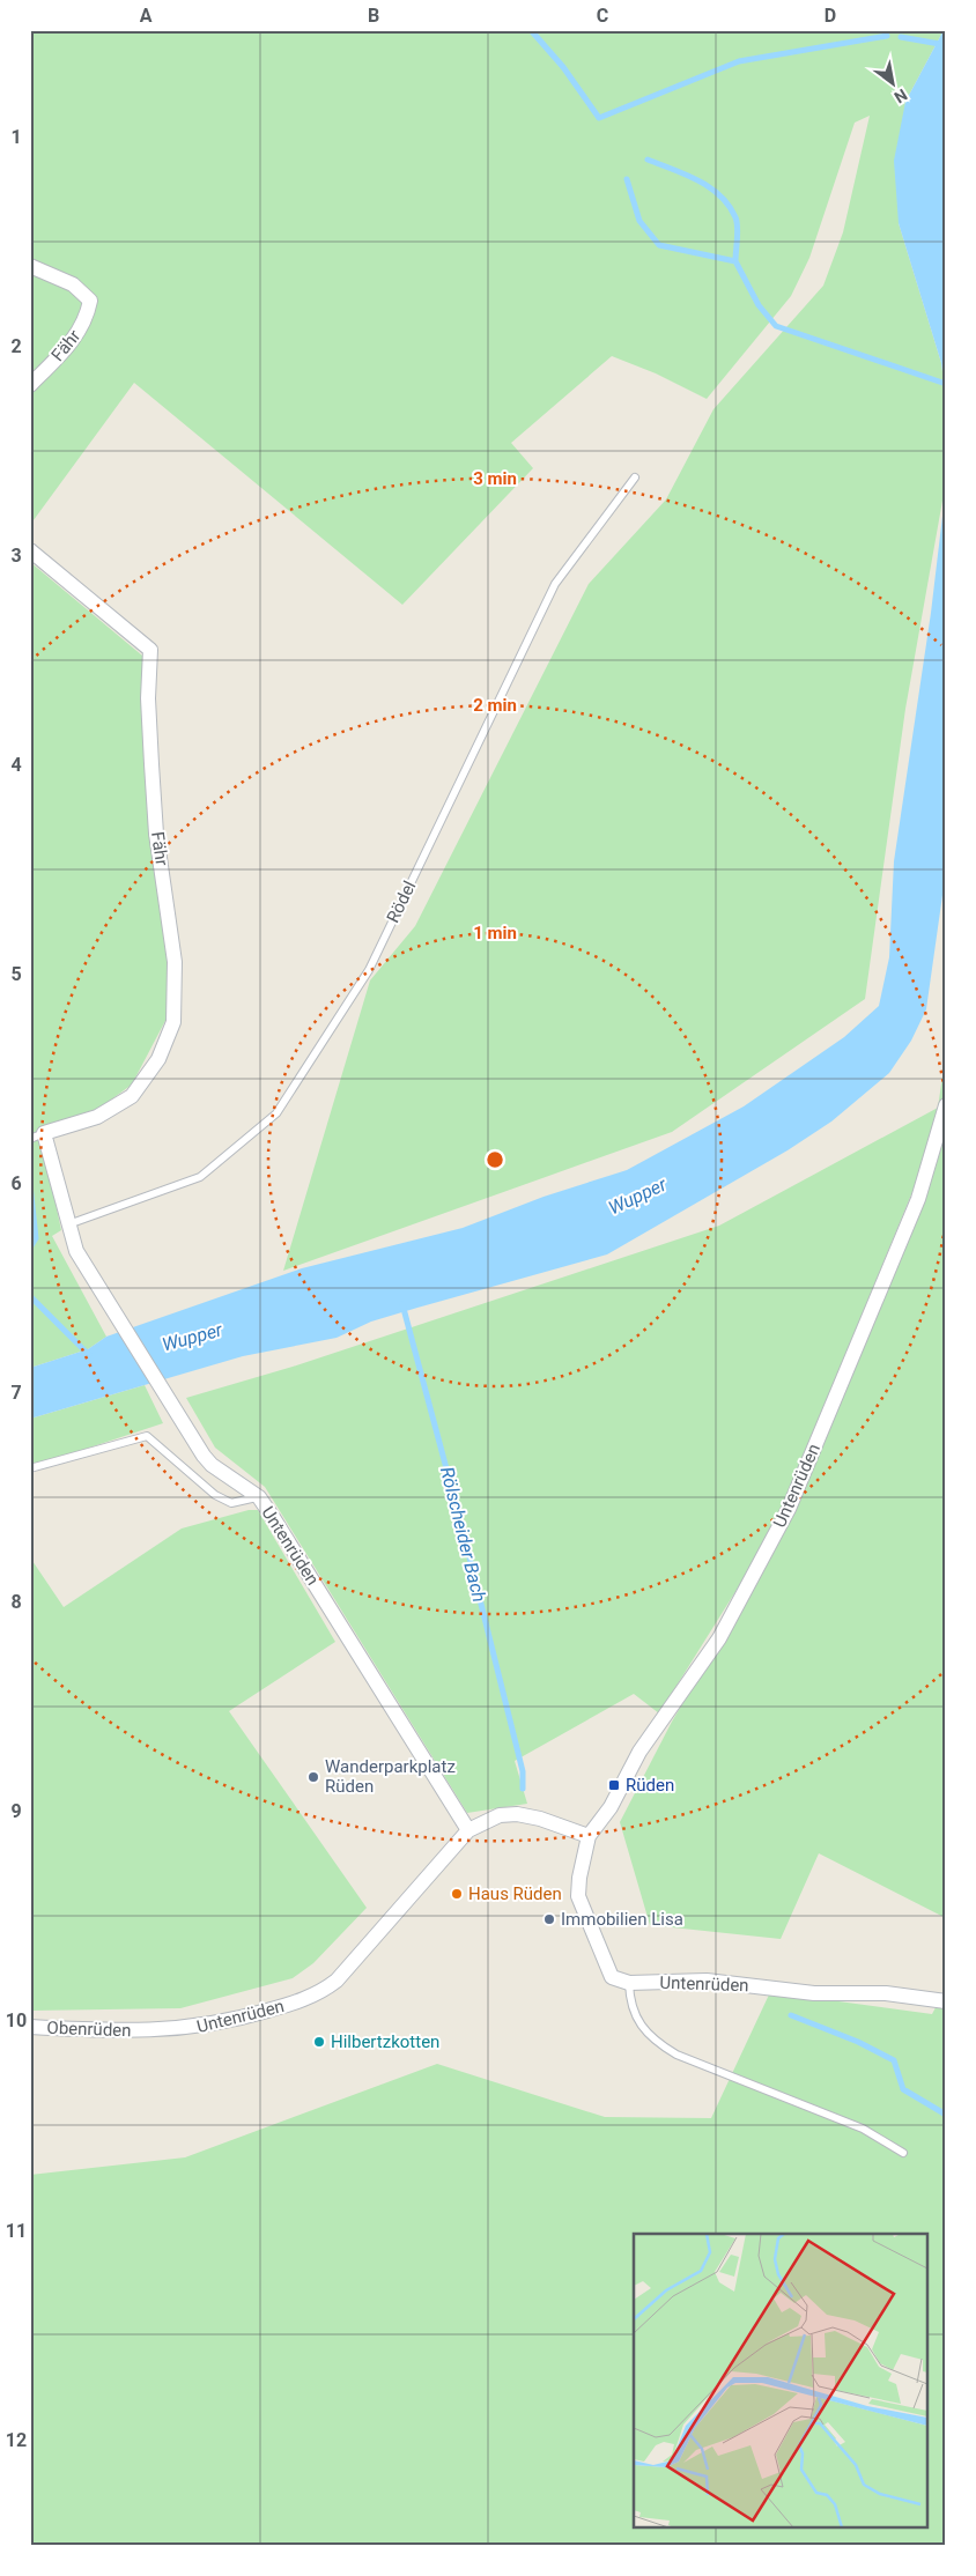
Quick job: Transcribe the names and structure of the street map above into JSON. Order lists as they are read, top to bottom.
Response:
{
  "streets": {
    "street": ["Fähr", "Untenrüden", "Obenrüden"],
    "lane": ["Rödel"]
  },
  "crossings": [
    ["Fähr", "Rödel"],
    ["Fähr", "Untenrüden"],
    ["Untenrüden", "Obenrüden"]
  ],
  "water": ["Wupper", "Rölscheider Bach"],
  "places": {
    "other": [
      "Wanderparkplatz Rüden",
      "Haus Rüden",
      "Immobilien Lisa",
      "Hilbertzkotten"
    ],
    "transit": ["Rüden"]
  },
  "north": "bottom right",
  "grid": {
    "columns": [
      "A",
      "B",
      "C",
      "D"
    ],
    "rows": [
      "1",
      "2",
      "3",
      "4",
      "5",
      "6",
      "7",
      "8",
      "9",
      "10",
      "11",
      "12"
    ]
  },
  "rings": ["3 min", "2 min", "1 min"]
}
